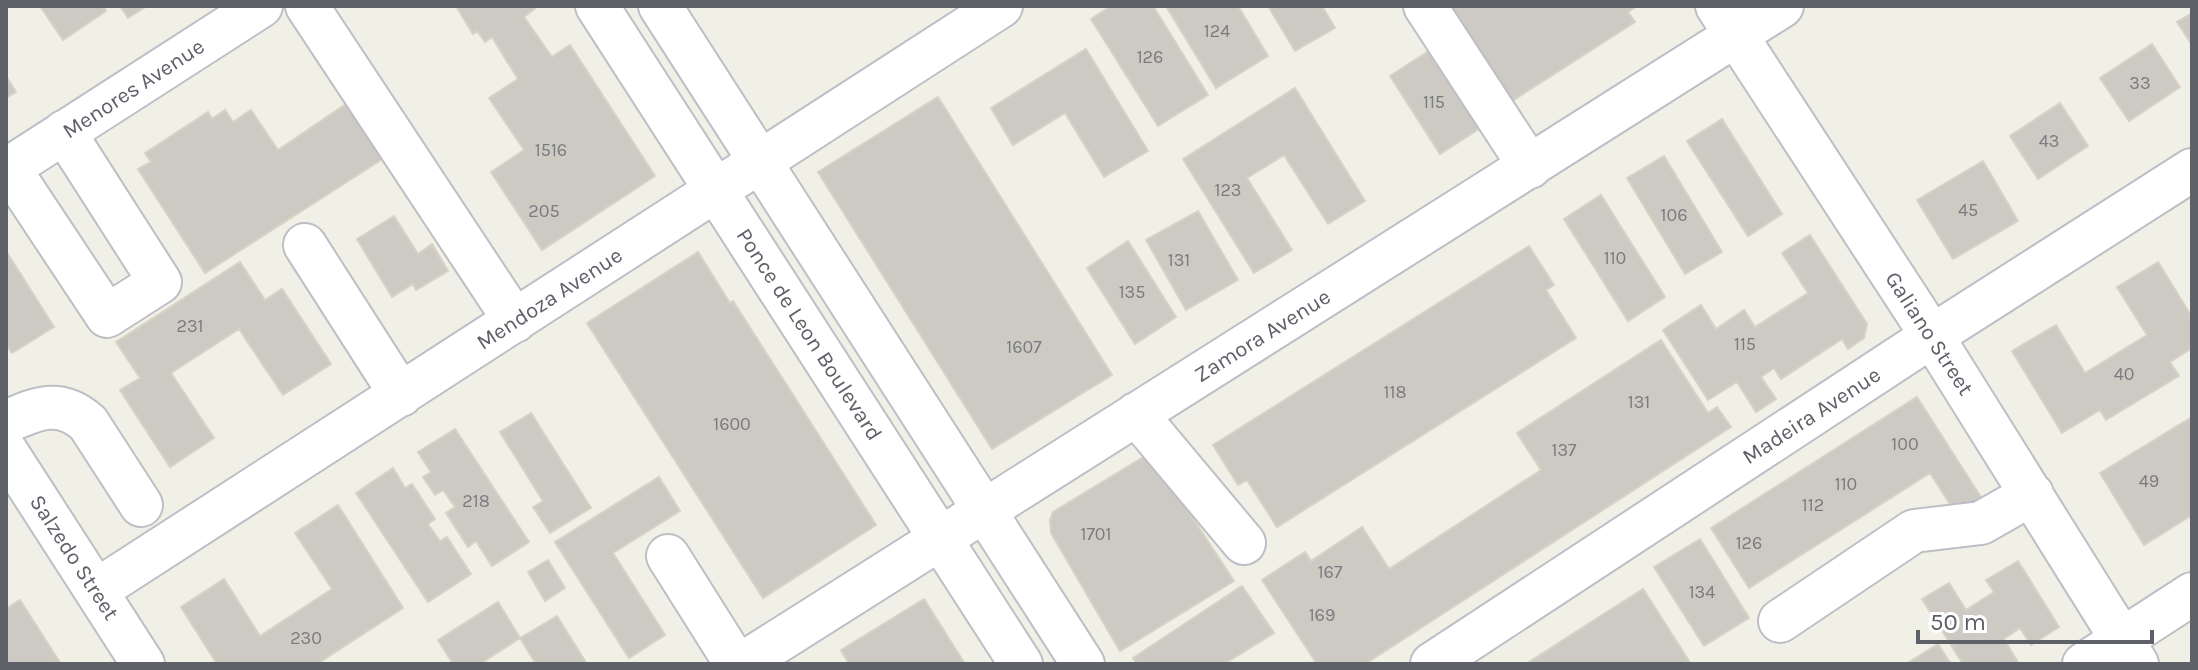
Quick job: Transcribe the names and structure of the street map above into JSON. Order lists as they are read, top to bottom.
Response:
{
  "streets": {
    "street": [
      "Menores Avenue",
      "Mendoza Avenue",
      "Galiano Street",
      "Ponce de Leon Boulevard",
      "Zamora Avenue",
      "Madeira Avenue",
      "Salzedo Street"
    ]
  },
  "crossings": [
    ["Mendoza Avenue", "Ponce de Leon Boulevard"],
    ["Mendoza Avenue", "Salzedo Street"],
    ["Galiano Street", "Zamora Avenue"],
    ["Galiano Street", "Madeira Avenue"],
    ["Ponce de Leon Boulevard", "Zamora Avenue"]
  ],
  "house_numbers": [
    "124",
    "126",
    "33",
    "115",
    "43",
    "1516",
    "123",
    "45",
    "205",
    "106",
    "110",
    "131",
    "135",
    "231",
    "115",
    "1607",
    "40",
    "118",
    "131",
    "1600",
    "100",
    "137",
    "49",
    "110",
    "218",
    "112",
    "1701",
    "126",
    "167",
    "134",
    "169",
    "230"
  ],
  "scale_bar": "50 m"
}
